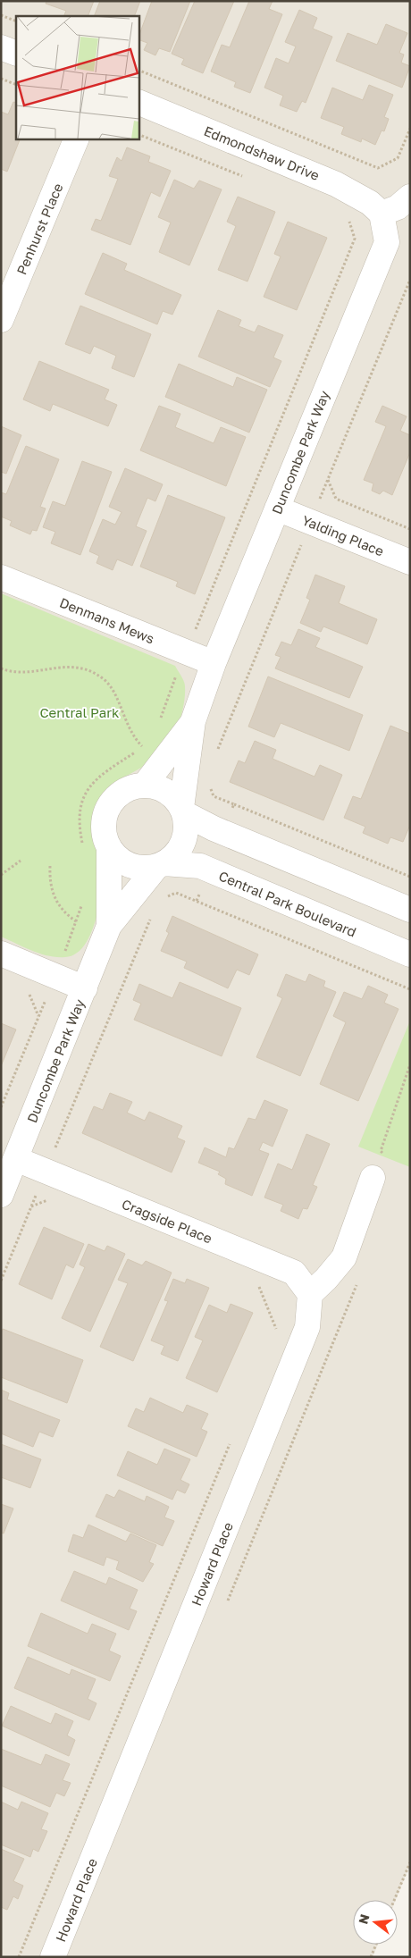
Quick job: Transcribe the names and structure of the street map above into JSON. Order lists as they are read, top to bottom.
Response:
{
  "streets": {
    "street": [
      "Edmondshaw Drive",
      "Penhurst Place",
      "Duncombe Park Way",
      "Yalding Place",
      "Denmans Mews",
      "Central Park Boulevard",
      "Cragside Place",
      "Howard Place"
    ]
  },
  "crossings": [
    ["Edmondshaw Drive", "Duncombe Park Way"],
    ["Duncombe Park Way", "Yalding Place"],
    ["Duncombe Park Way", "Denmans Mews"],
    ["Duncombe Park Way", "Central Park Boulevard"],
    ["Duncombe Park Way", "Cragside Place"],
    ["Cragside Place", "Howard Place"]
  ],
  "parks": ["Central Park"],
  "north": "left"
}
